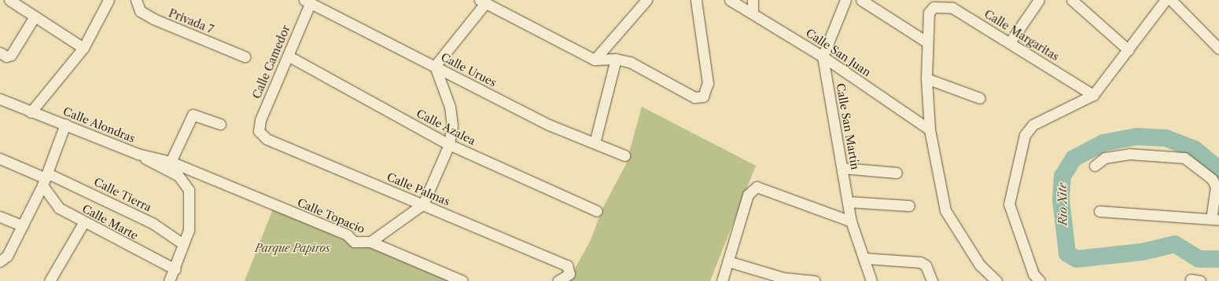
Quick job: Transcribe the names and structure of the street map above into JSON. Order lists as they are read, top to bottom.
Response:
{
  "streets": {
    "street": [
      "Privada 7",
      "Calle Margaritas",
      "Calle San Juan",
      "Calle Camedor",
      "Calle Urues",
      "Calle Alondras",
      "Calle San Martín",
      "Calle Azalea",
      "Calle Palmas",
      "Calle Tierra",
      "Calle Topacio",
      "Calle Marte"
    ]
  },
  "crossings": [
    ["Calle San Juan", "Calle San Martín"],
    ["Calle Camedor", "Calle Urues"],
    ["Calle Camedor", "Calle Azalea"],
    ["Calle Camedor", "Calle Palmas"],
    ["Calle Alondras", "Calle Topacio"],
    ["Calle Tierra", "Calle Marte"]
  ],
  "water": ["Rio Xite"],
  "parks": ["Parque Papiros"]
}
